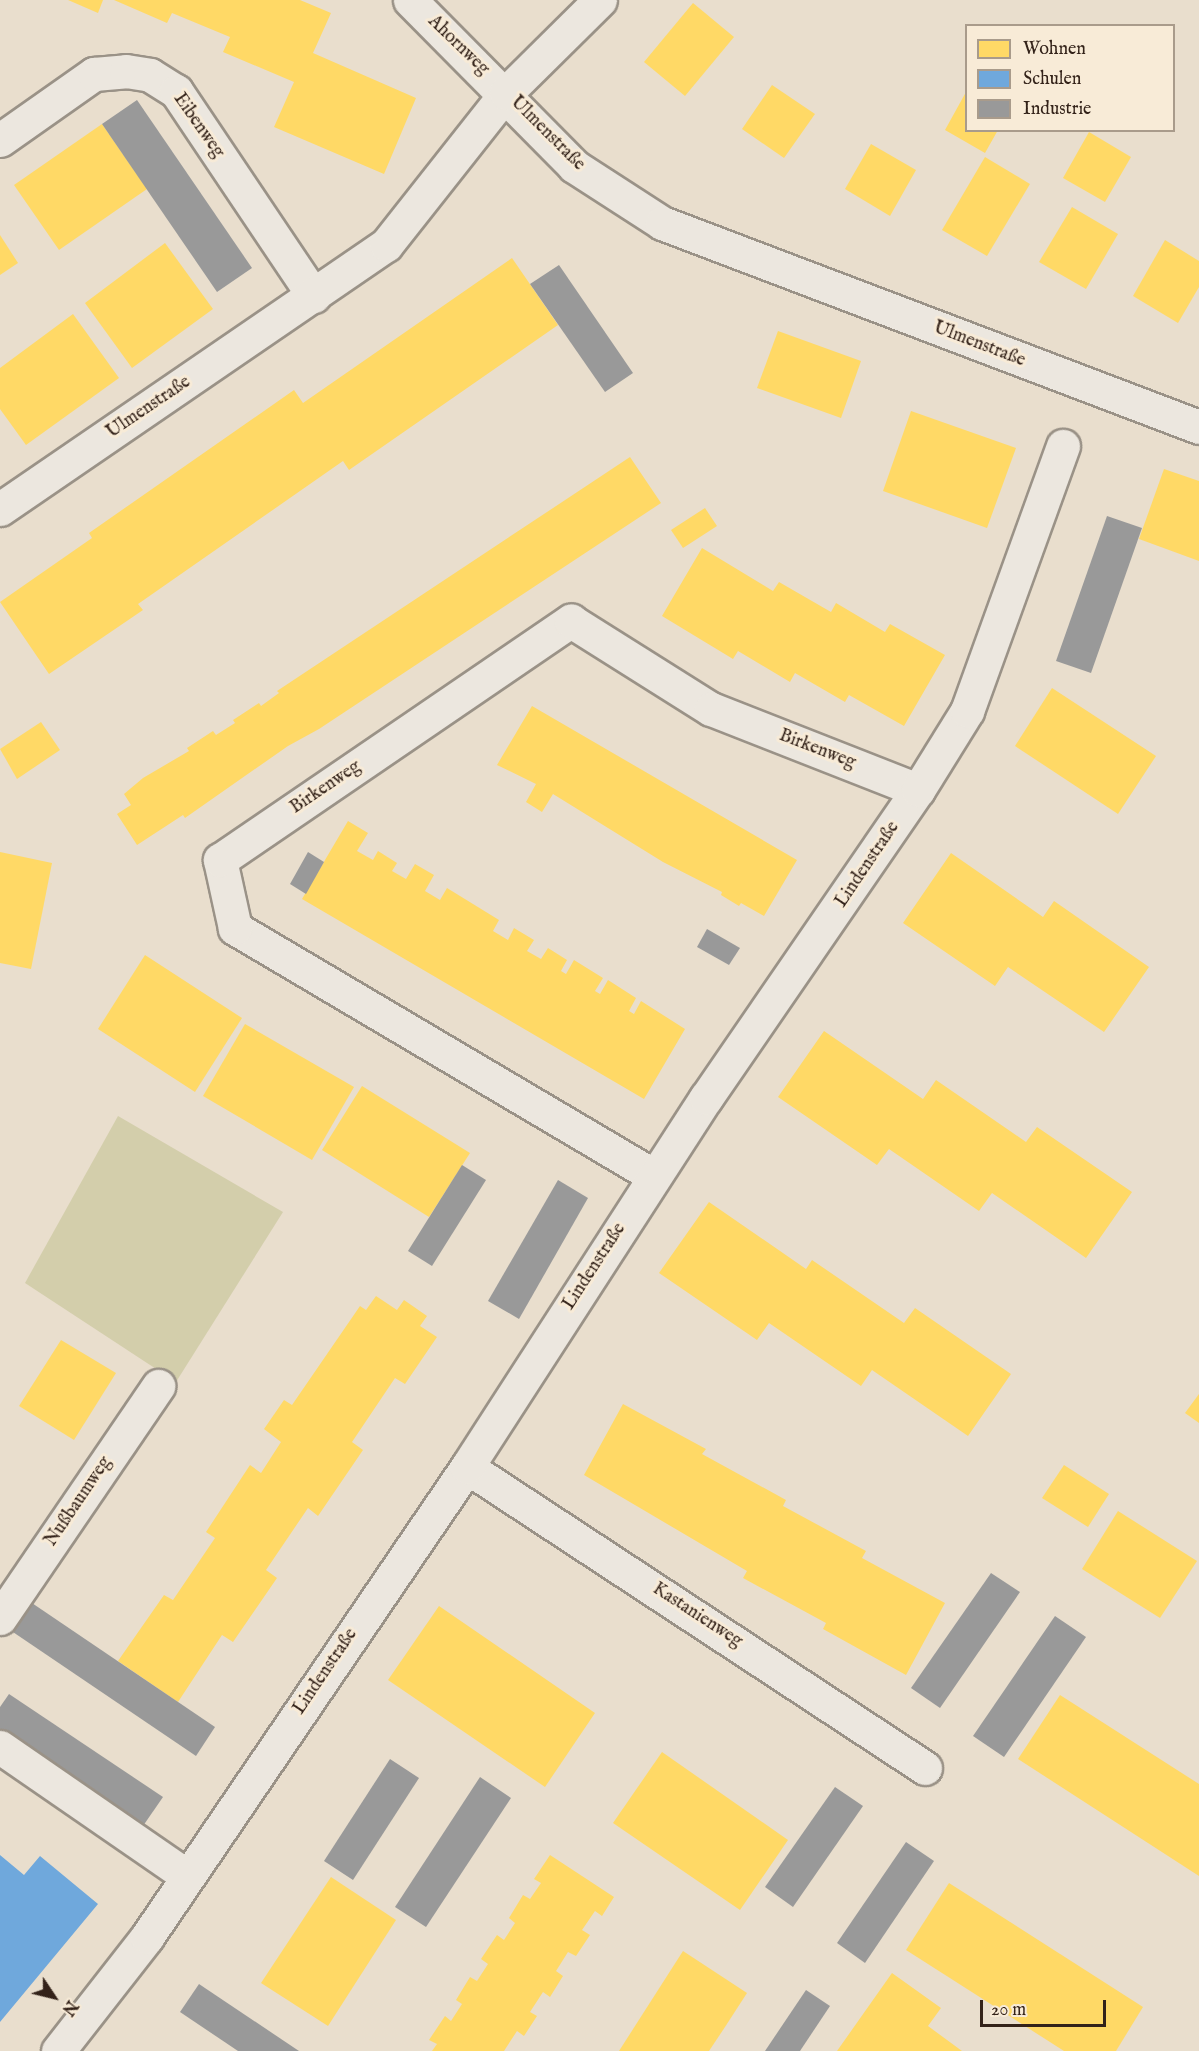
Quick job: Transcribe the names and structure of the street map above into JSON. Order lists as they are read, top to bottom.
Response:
{
  "streets": {
    "street": [
      "Ahornweg",
      "Eibenweg",
      "Ulmenstraße",
      "Birkenweg",
      "Lindenstraße",
      "Nußbaumweg",
      "Kastanienweg"
    ]
  },
  "crossings": [
    ["Ahornweg", "Ulmenstraße"],
    ["Eibenweg", "Ulmenstraße"],
    ["Birkenweg", "Lindenstraße"],
    ["Lindenstraße", "Kastanienweg"]
  ],
  "legend": ["Wohnen", "Schulen", "Industrie"],
  "scale_bar": "20 m",
  "north": "bottom right"
}
